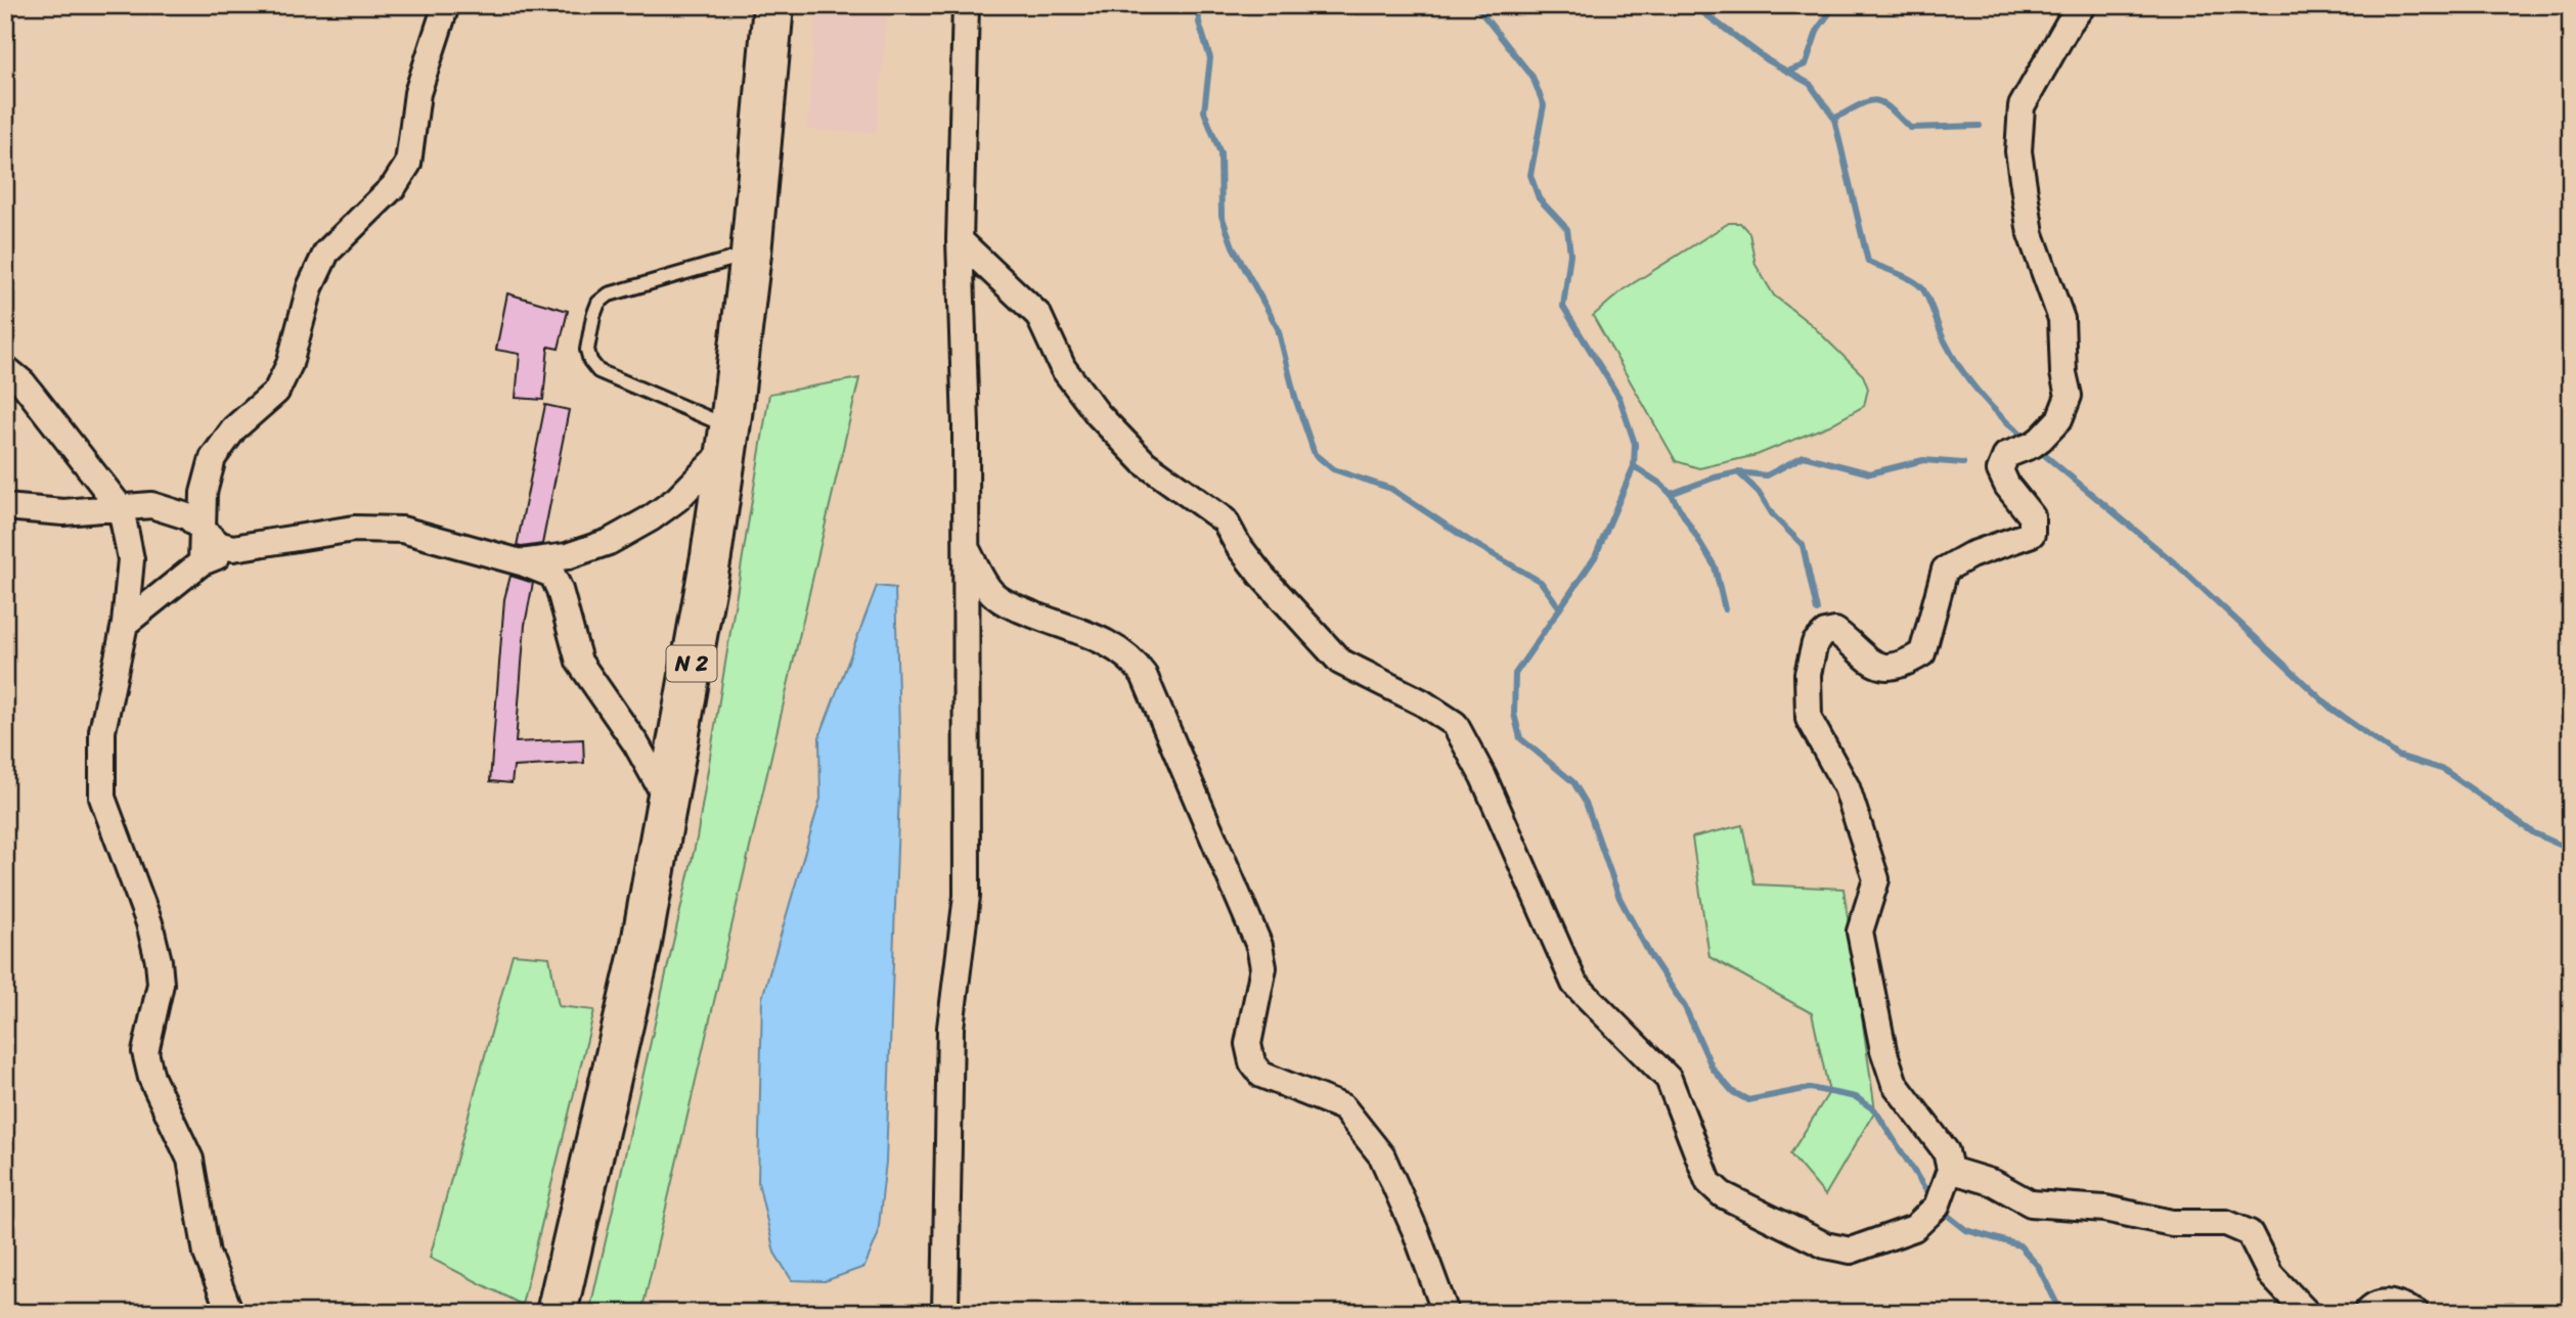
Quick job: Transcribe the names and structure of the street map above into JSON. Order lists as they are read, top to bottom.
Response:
{
  "streets": {
    "main road": ["N 2"]
  }
}
